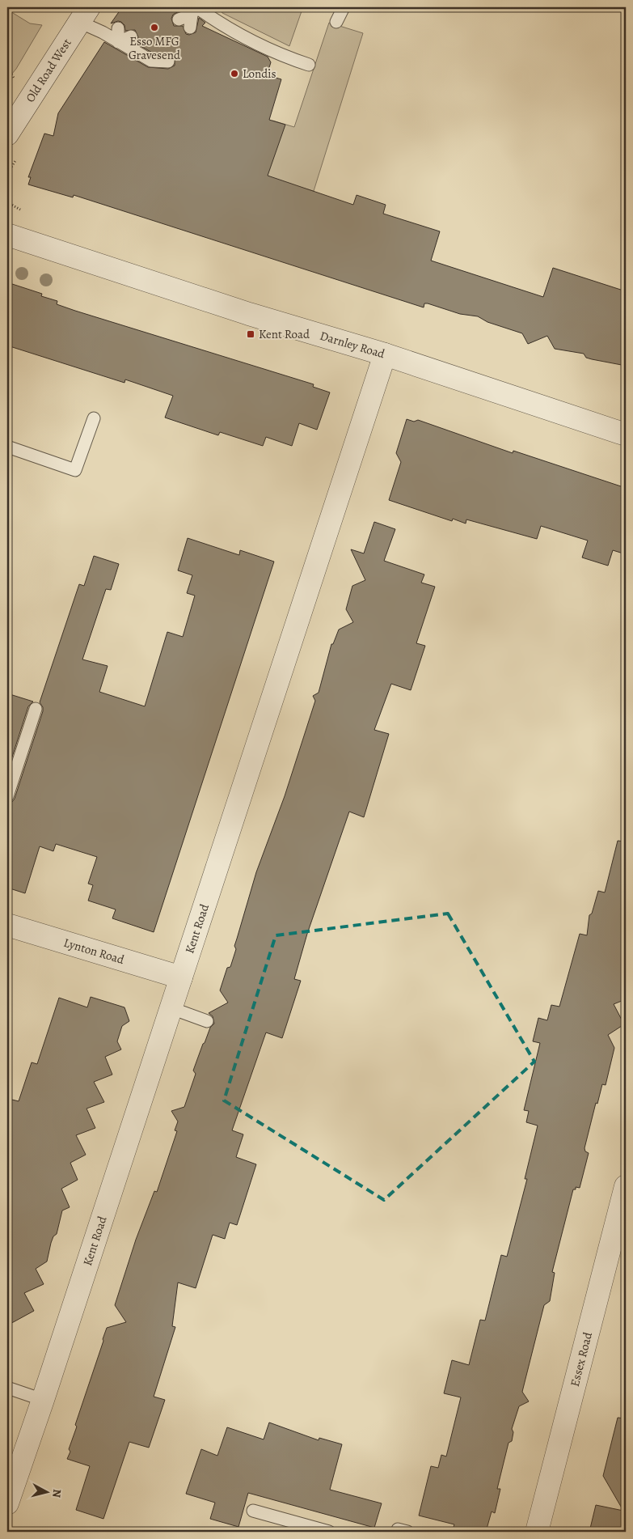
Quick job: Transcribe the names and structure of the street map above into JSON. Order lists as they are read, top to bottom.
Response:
{
  "streets": {
    "street": [
      "Old Road West",
      "Darnley Road",
      "Kent Road",
      "Lynton Road",
      "Essex Road"
    ]
  },
  "crossings": [
    ["Darnley Road", "Kent Road"],
    ["Kent Road", "Lynton Road"]
  ],
  "places": {
    "other": ["Esso MFG Gravesend", "Londis"],
    "transit": ["Kent Road"]
  },
  "north": "right"
}
